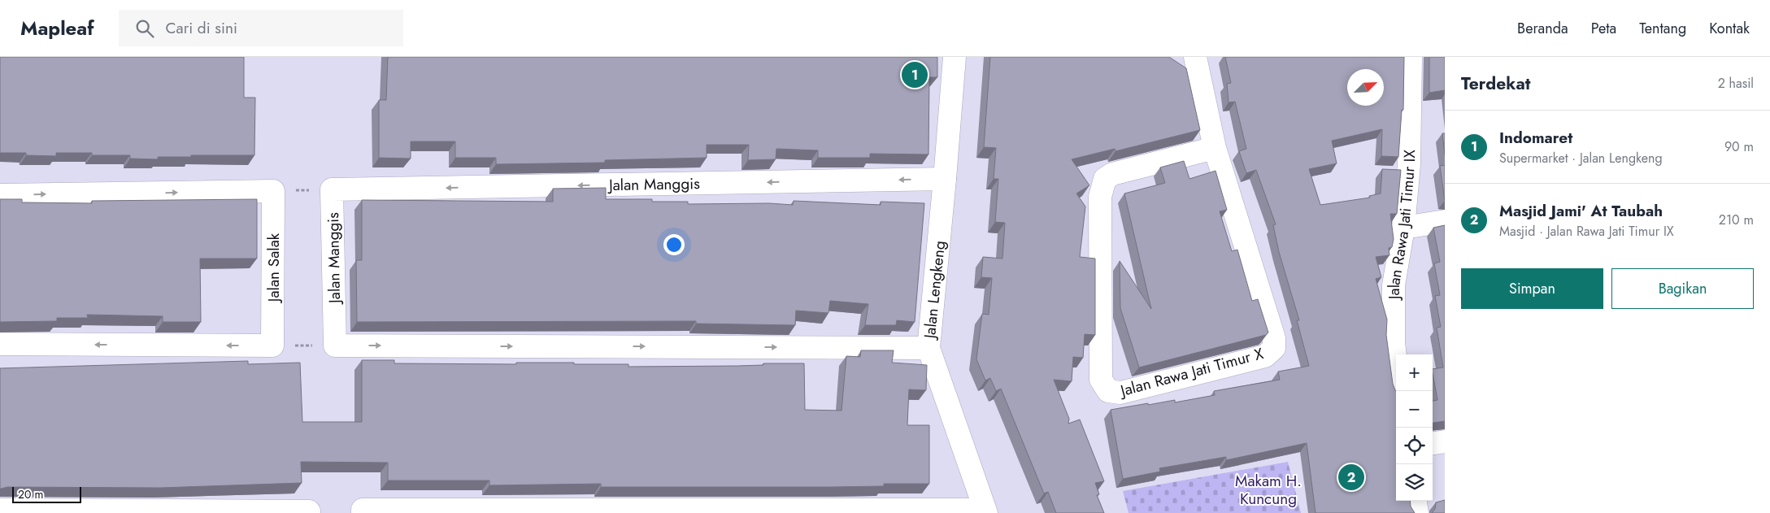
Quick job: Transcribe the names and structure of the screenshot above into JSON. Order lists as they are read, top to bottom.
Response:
{
  "streets": {
    "street": [
      "Jalan Manggis",
      "Jalan Rawa Jati Timur IX",
      "Jalan Salak",
      "Jalan Lengkeng",
      "Jalan Rawa Jati Timur X"
    ]
  },
  "crossings": [
    ["Jalan Manggis", "Jalan Lengkeng"]
  ],
  "parks": ["Makam H. Kuncung"],
  "scale_bar": "20 m",
  "north": "top right",
  "page": {
    "header": "Mapleaf",
    "search": "Cari di sini",
    "nav": [
      "Beranda",
      "Peta",
      "Tentang",
      "Kontak"
    ],
    "heading": ["Terdekat", "2 hasil"],
    "pins": ["1", "2"],
    "list": [
      {
        "mark": "1",
        "name": "Indomaret",
        "note": "Supermarket · Jalan Lengkeng",
        "value": "90 m"
      },
      {
        "mark": "2",
        "name": "Masjid Jami' At Taubah",
        "note": "Masjid · Jalan Rawa Jati Timur IX",
        "value": "210 m"
      }
    ],
    "buttons": ["Simpan", "Bagikan"],
    "map_buttons": ["+", "−"],
    "scale": "20 m"
  }
}
